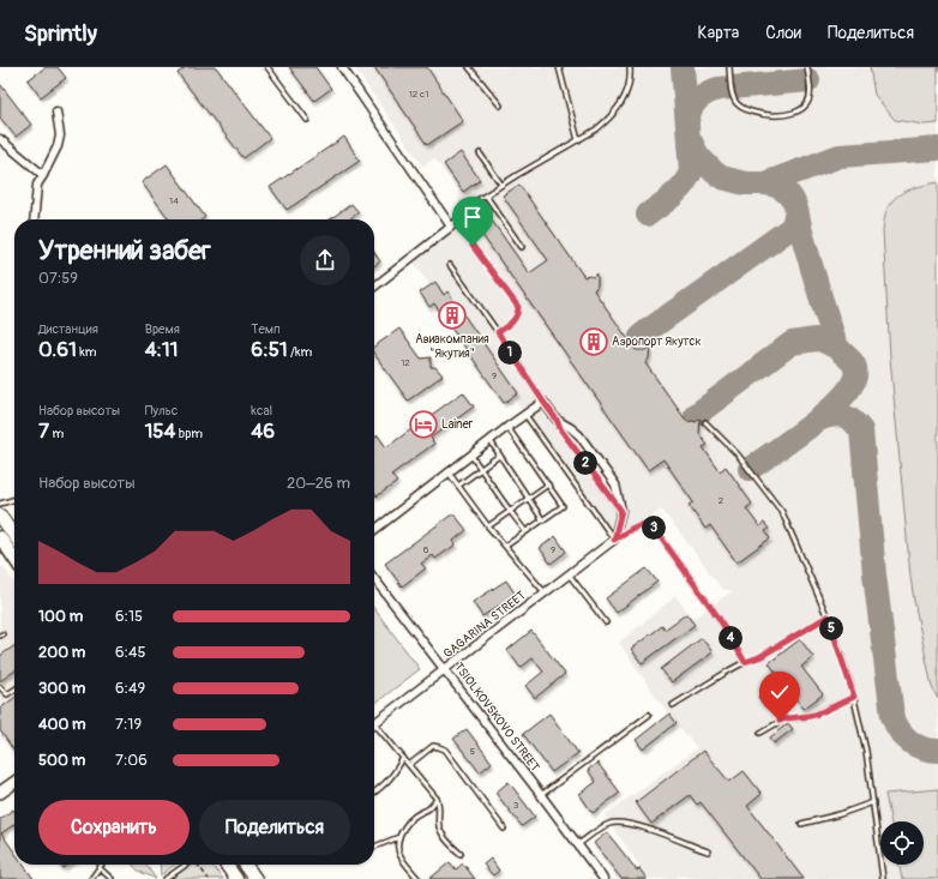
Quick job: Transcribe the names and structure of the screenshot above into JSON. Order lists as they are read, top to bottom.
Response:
{
  "streets": {
    "street": ["GAGARINA STREET", "TSIOLKOVSKOVO STREET"]
  },
  "crossings": [
    ["GAGARINA STREET", "TSIOLKOVSKOVO STREET"]
  ],
  "places": {
    "building": ["Авиакомпания \"Якутия\"", "Аэропорт Якутск"],
    "hotel": ["Lainer"]
  },
  "house_numbers": [
    "12 с1",
    "14",
    "12",
    "9",
    "2",
    "6",
    "9",
    "5",
    "3"
  ],
  "page": {
    "header": "Sprintly",
    "nav": ["Карта", "Слои", "Поделиться"],
    "heading": ["Утренний забег", "07:59"],
    "stats": [
      ["Дистанция", "0.61 km"],
      ["Время", "4:11"],
      ["Темп", "6:51 /km"],
      ["Набор высоты", "7 m"],
      ["Пульс", "154 bpm"],
      ["kcal", "46"]
    ],
    "pins": [
      "1",
      "2",
      "3",
      "5",
      "4"
    ],
    "chart": ["Набор высоты", "20–26 m"],
    "list": [
      {
        "name": "100 m",
        "note": "6:15"
      },
      {
        "name": "200 m",
        "note": "6:45"
      },
      {
        "name": "300 m",
        "note": "6:49"
      },
      {
        "name": "400 m",
        "note": "7:19"
      },
      {
        "name": "500 m",
        "note": "7:06"
      }
    ],
    "buttons": ["Сохранить", "Поделиться"]
  }
}
